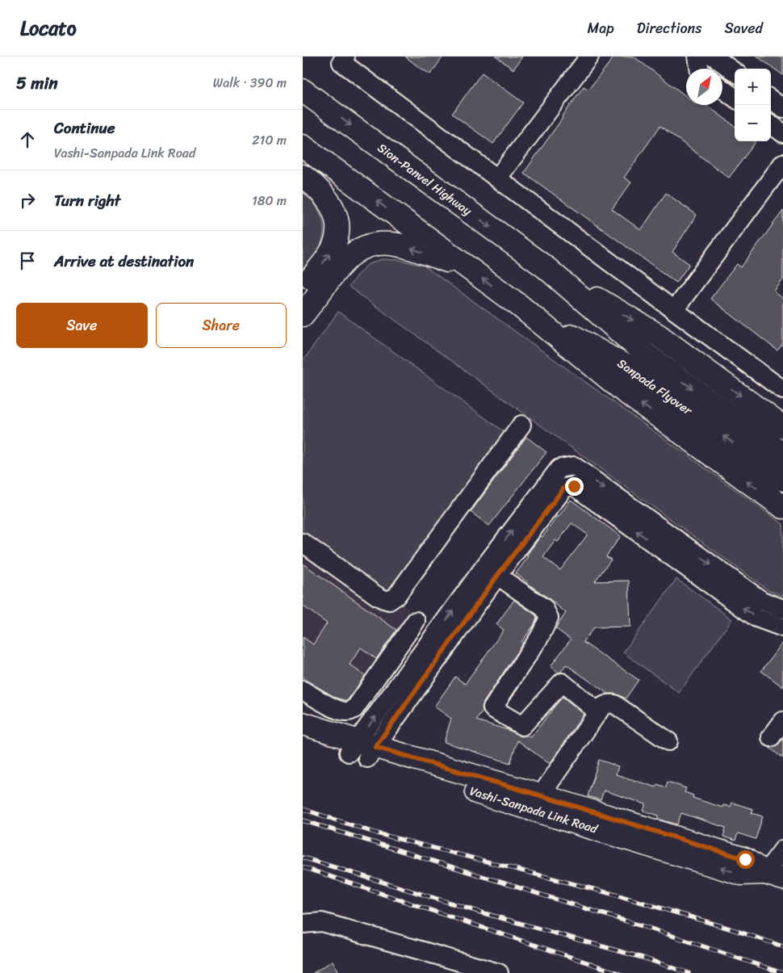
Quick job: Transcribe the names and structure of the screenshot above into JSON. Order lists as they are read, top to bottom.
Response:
{
  "streets": {
    "main road": ["Sion-Panvel Highway", "Sanpada Flyover", "Vashi-Sanpada Link Road"]
  },
  "crossings": [
    ["Sion-Panvel Highway", "Sanpada Flyover"]
  ],
  "north": "top right",
  "page": {
    "header": "Locato",
    "nav": ["Map", "Directions", "Saved"],
    "heading": ["5 min", "Walk · 390 m"],
    "map_buttons": ["+", "−"],
    "list": [
      ["Continue", "Vashi-Sanpada Link Road", "210 m"],
      ["Turn right", "180 m"],
      "Arrive at destination"
    ],
    "buttons": ["Save", "Share"]
  }
}
